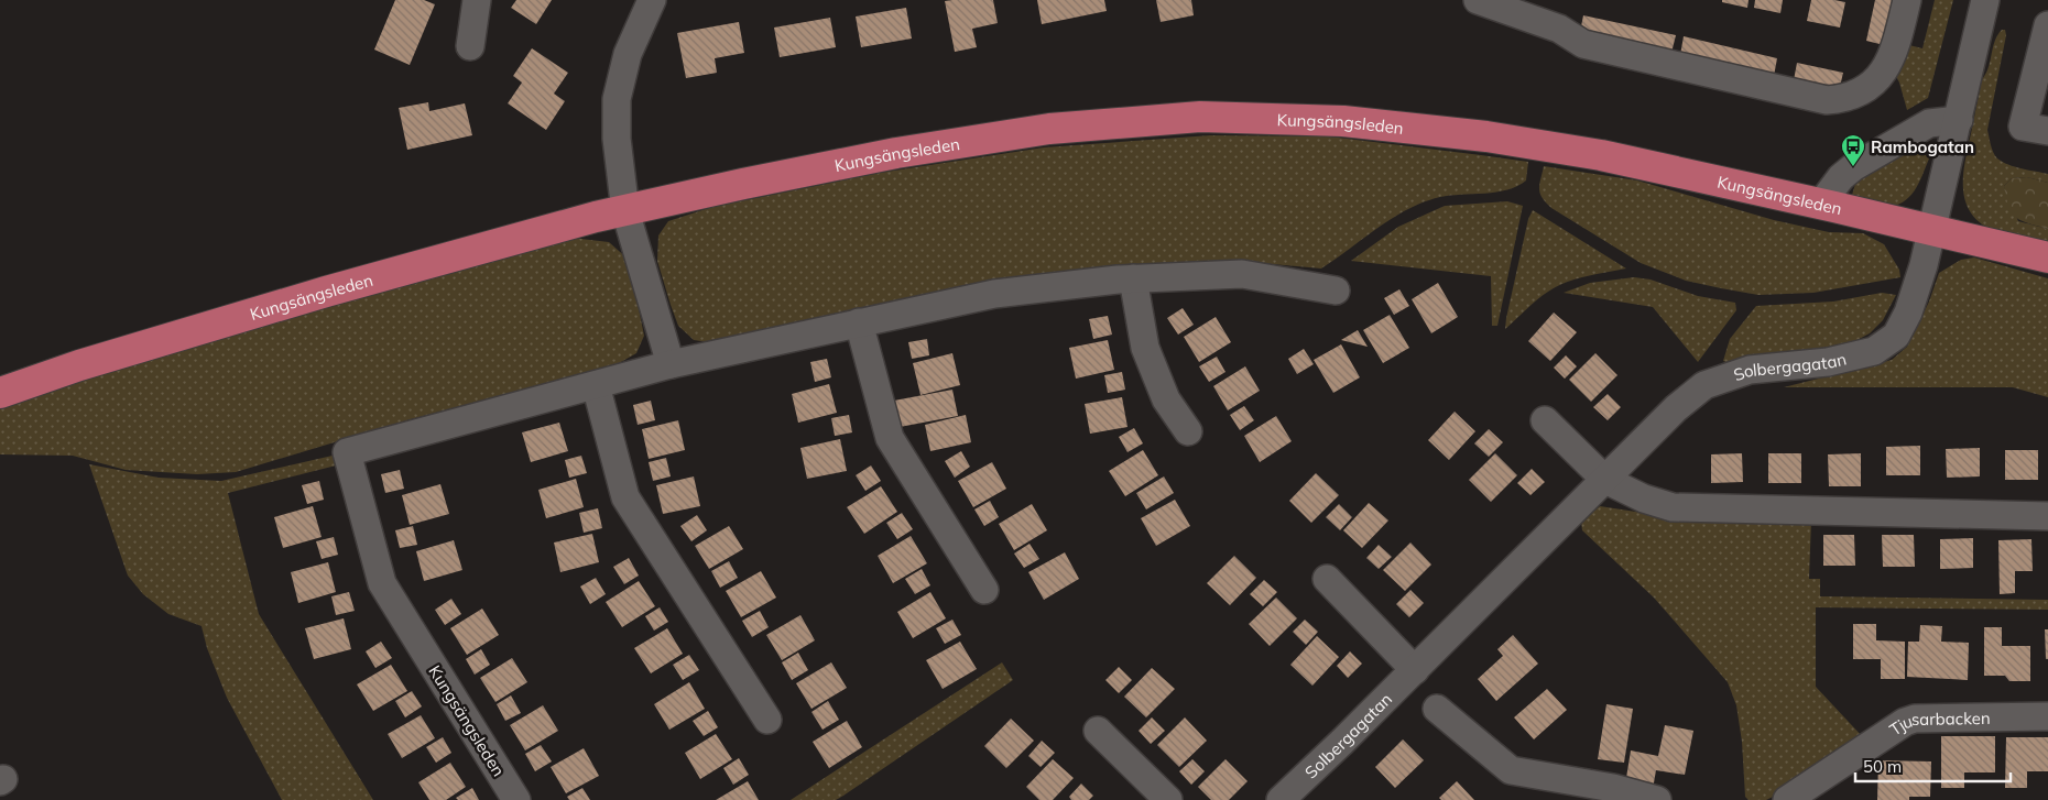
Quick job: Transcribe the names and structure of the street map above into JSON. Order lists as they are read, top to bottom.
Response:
{
  "streets": {
    "main road": ["Kungsängsleden"],
    "street": ["Solbergagatan", "Tjusarbacken"]
  },
  "crossings": [
    ["Kungsängsleden", "Solbergagatan"]
  ],
  "places": {
    "bus stop": ["Rambogatan"]
  },
  "scale_bar": "50 m"
}
